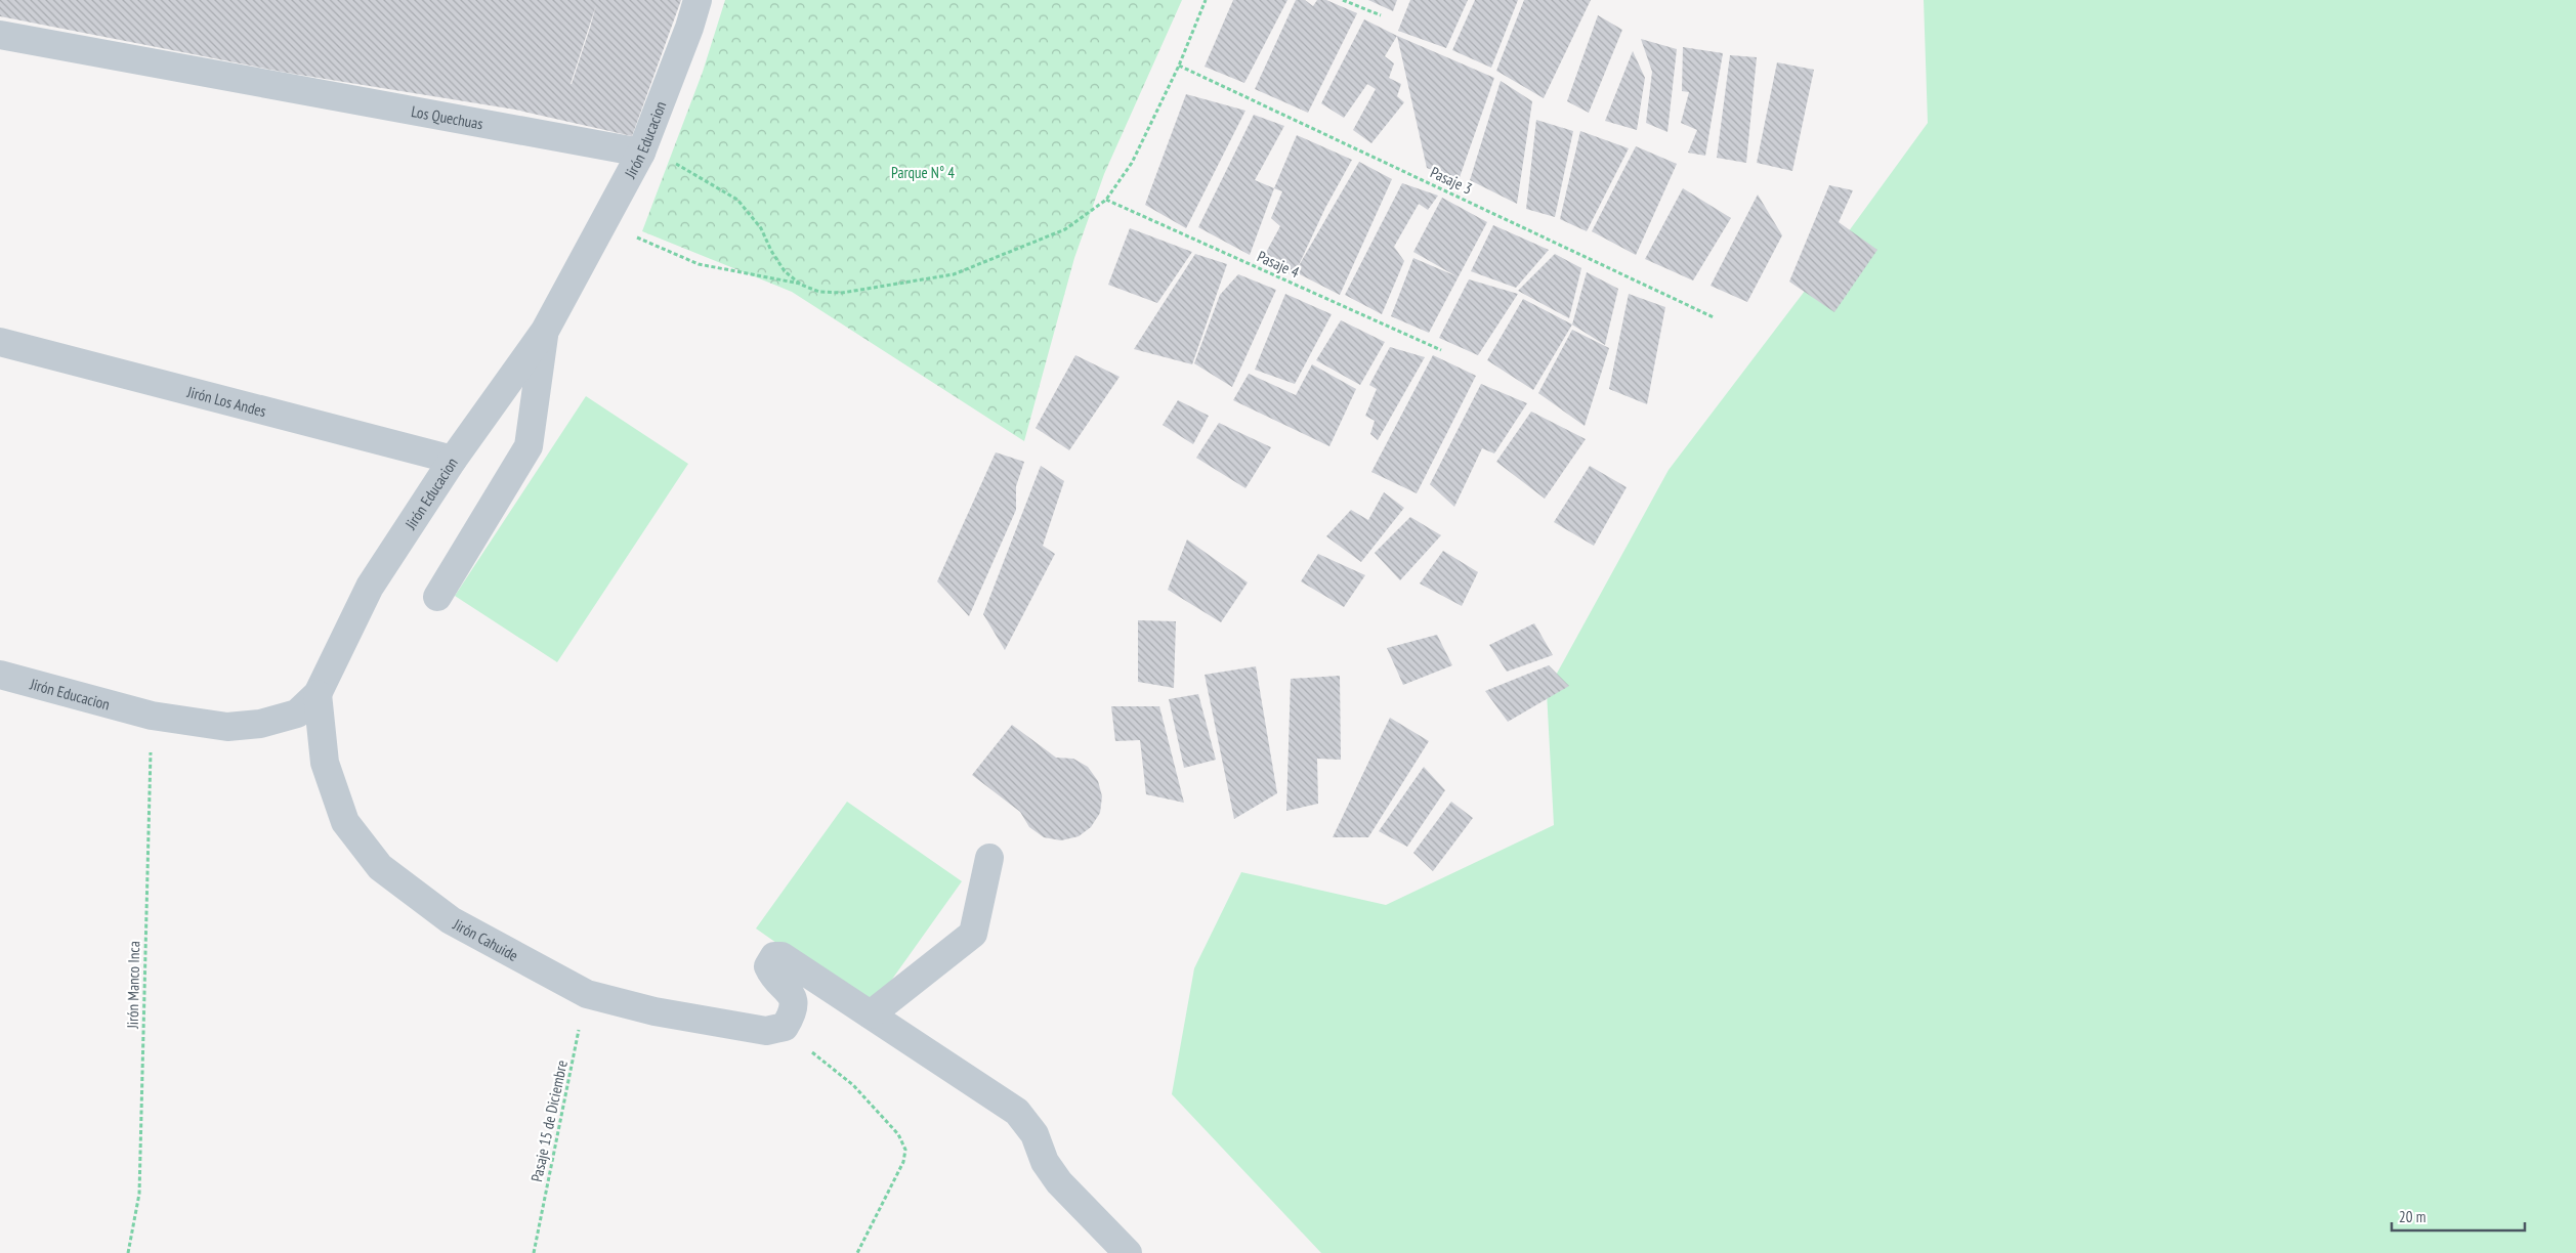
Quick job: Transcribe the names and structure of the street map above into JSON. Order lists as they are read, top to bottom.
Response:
{
  "streets": {
    "street": [
      "Los Quechuas",
      "Jirón Educacion",
      "Jirón Los Andes",
      "Jirón Cahuide"
    ],
    "path": [
      "Pasaje 3",
      "Pasaje 4",
      "Jirón Manco Inca",
      "Pasaje 15 de Diciembre"
    ]
  },
  "crossings": [
    ["Los Quechuas", "Jirón Educacion"],
    ["Jirón Educacion", "Jirón Los Andes"],
    ["Jirón Educacion", "Jirón Cahuide"],
    ["Jirón Educacion", "Jirón Manco Inca"],
    ["Jirón Cahuide", "Pasaje 15 de Diciembre"]
  ],
  "parks": ["Parque N° 4"],
  "scale_bar": "20 m"
}
